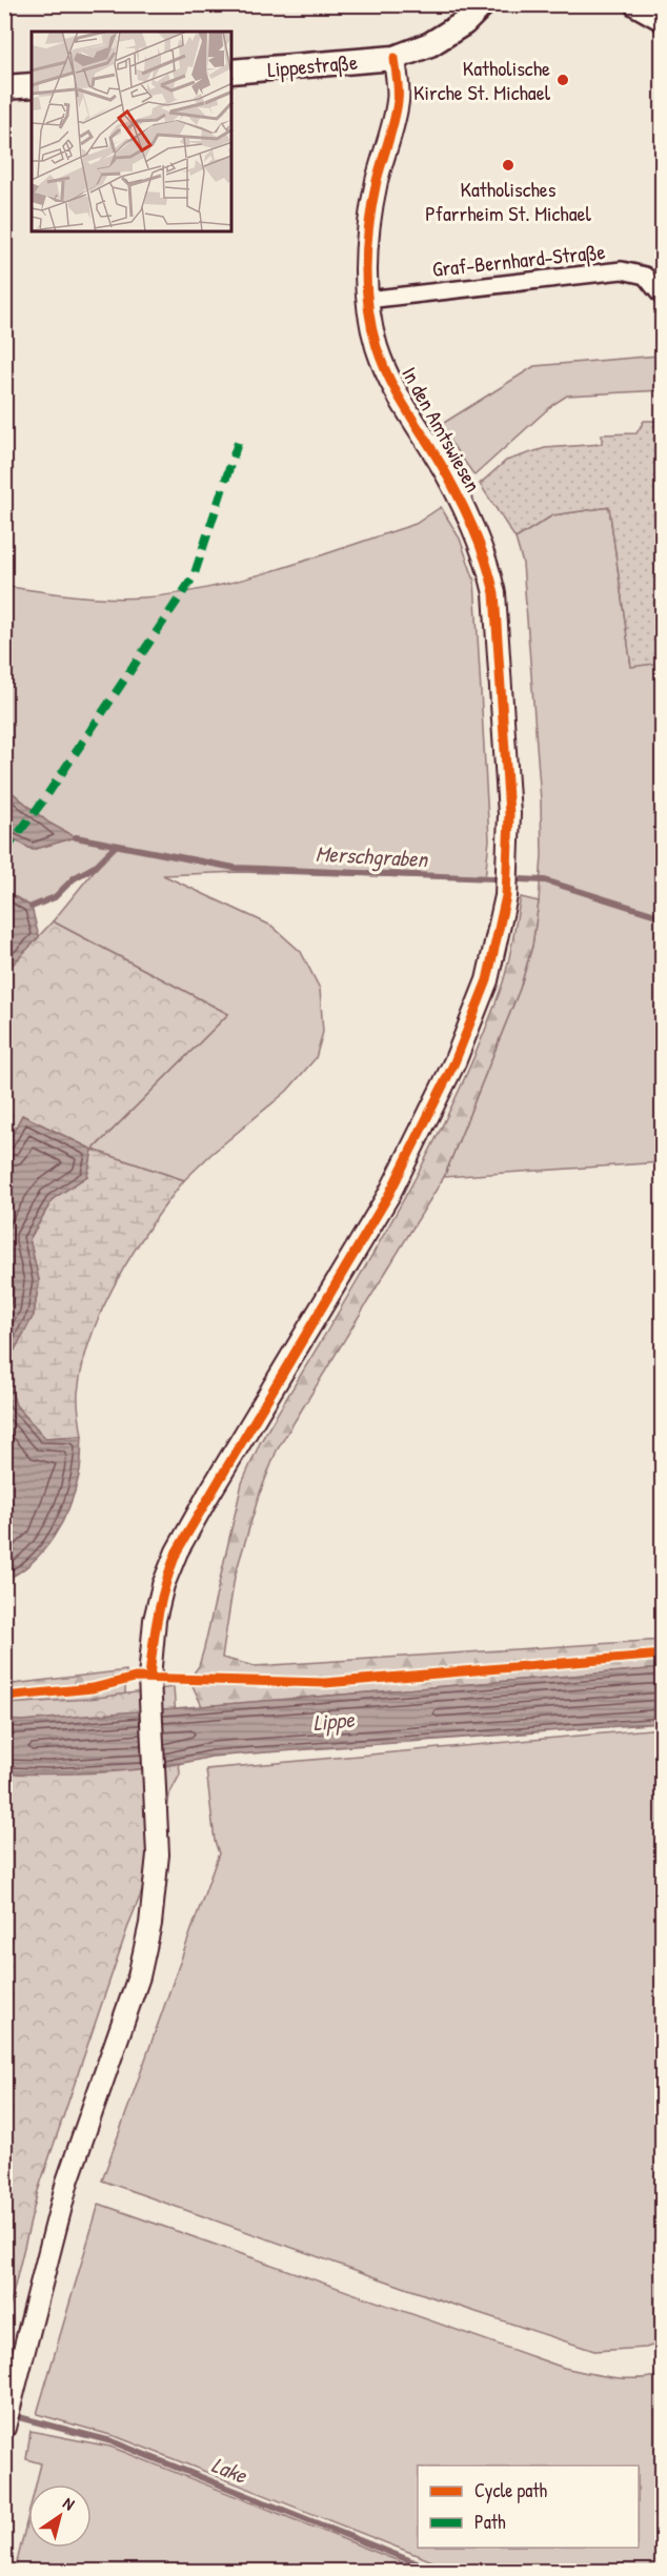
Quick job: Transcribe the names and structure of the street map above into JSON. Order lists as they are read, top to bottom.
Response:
{
  "streets": {
    "main road": ["Lippestraße"],
    "street": ["Graf-Bernhard-Straße", "In den Amtswiesen"]
  },
  "crossings": [
    ["Lippestraße", "In den Amtswiesen"],
    ["Graf-Bernhard-Straße", "In den Amtswiesen"]
  ],
  "water": ["Merschgraben", "Lippe", "Lake"],
  "places": ["Katholische Kirche St. Michael", "Katholisches Pfarrheim St. Michael"],
  "legend": ["Cycle path", "Path"],
  "north": "top right"
}
